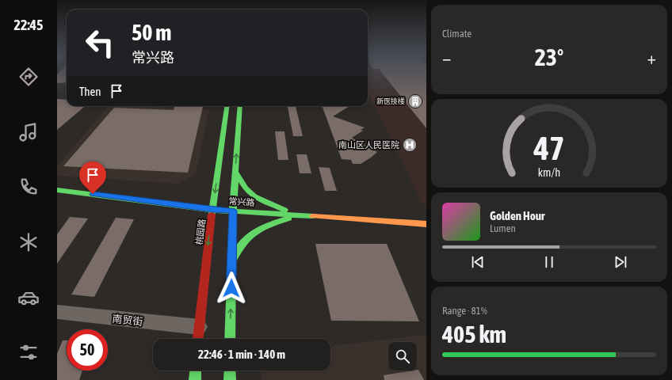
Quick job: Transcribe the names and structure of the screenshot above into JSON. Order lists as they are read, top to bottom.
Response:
{
  "streets": {
    "main road": ["常兴路", "桃园路"],
    "street": ["南贸街"]
  },
  "crossings": [
    ["常兴路", "桃园路"],
    ["桃园路", "南贸街"]
  ],
  "places": {
    "building": ["新医技楼"],
    "hospital": ["南山区人民医院"]
  },
  "page": {
    "tabs": "22:45",
    "tile": [
      "Climate",
      ["Range · 81%", "405 km"]
    ],
    "turn": ["50 m", "常兴路"],
    "heat": ["−", "23°", "+"],
    "then": "Then",
    "song": ["Golden Hour", "Lumen"],
    "limit": "50",
    "trip": "22:46 · 1 min · 140 m",
    "gauge": ["47", "km/h"]
  }
}
